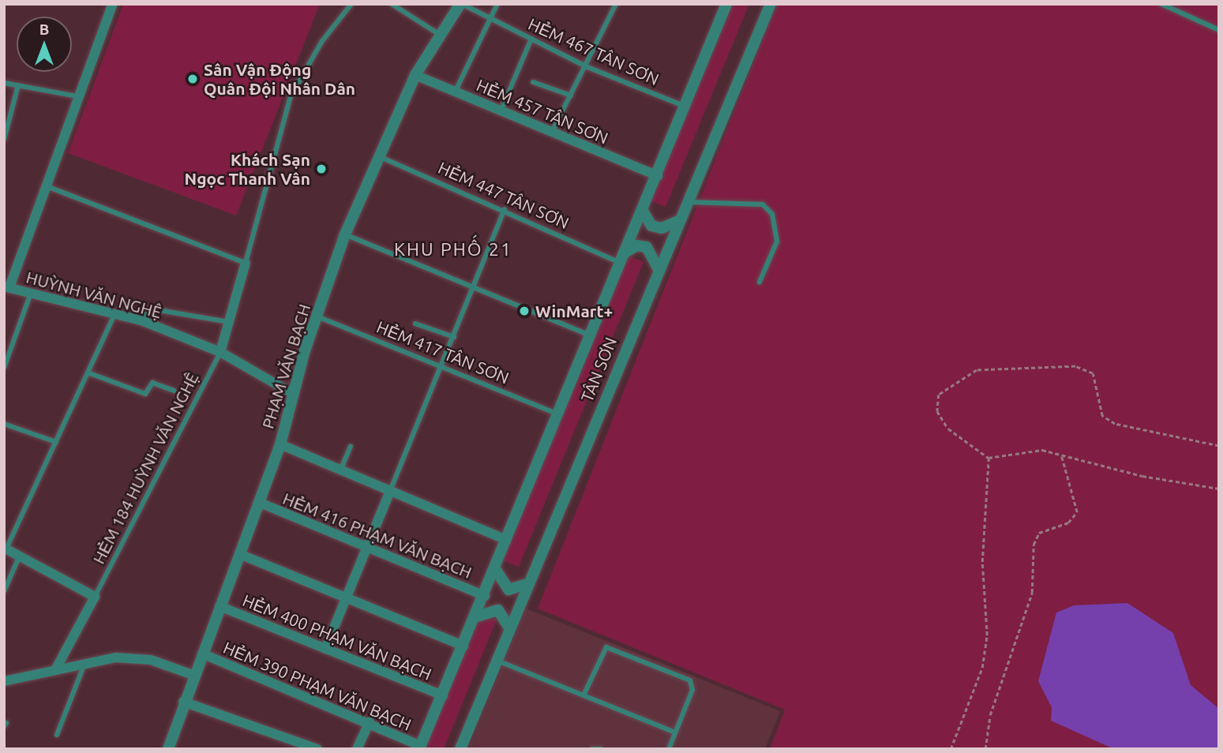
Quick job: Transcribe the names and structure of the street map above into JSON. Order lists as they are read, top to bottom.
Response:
{
  "streets": {
    "street": [
      "HẺM 457 TÂN SƠN",
      "HUỲNH VĂN NGHỆ",
      "PHẠM VĂN BẠCH",
      "TÂN SƠN",
      "HẺM 416 PHẠM VĂN BẠCH",
      "HẺM 400 PHẠM VĂN BẠCH",
      "HẺM 390 PHẠM VĂN BẠCH"
    ],
    "lane": [
      "HẺM 467 TÂN SƠN",
      "HẺM 447 TÂN SƠN",
      "HẺM 417 TÂN SƠN",
      "HẺM 184 HUỲNH VĂN NGHỆ"
    ]
  },
  "crossings": [
    ["HẺM 467 TÂN SƠN", "PHẠM VĂN BẠCH"],
    ["HẺM 467 TÂN SƠN", "TÂN SƠN"],
    ["HẺM 457 TÂN SƠN", "PHẠM VĂN BẠCH"],
    ["HẺM 457 TÂN SƠN", "TÂN SƠN"],
    ["HẺM 447 TÂN SƠN", "PHẠM VĂN BẠCH"],
    ["HẺM 447 TÂN SƠN", "TÂN SƠN"],
    ["HUỲNH VĂN NGHỆ", "PHẠM VĂN BẠCH"],
    ["HUỲNH VĂN NGHỆ", "HẺM 184 HUỲNH VĂN NGHỆ"],
    ["HẺM 417 TÂN SƠN", "PHẠM VĂN BẠCH"],
    ["HẺM 417 TÂN SƠN", "TÂN SƠN"],
    ["PHẠM VĂN BẠCH", "HẺM 416 PHẠM VĂN BẠCH"],
    ["PHẠM VĂN BẠCH", "HẺM 400 PHẠM VĂN BẠCH"],
    ["PHẠM VĂN BẠCH", "HẺM 390 PHẠM VĂN BẠCH"],
    ["TÂN SƠN", "HẺM 416 PHẠM VĂN BẠCH"],
    ["TÂN SƠN", "HẺM 400 PHẠM VĂN BẠCH"],
    ["TÂN SƠN", "HẺM 390 PHẠM VĂN BẠCH"]
  ],
  "districts": ["KHU PHỐ 21"],
  "places": ["Sân Vận Động Quân Đội Nhân Dân", "Khách Sạn Ngọc Thanh Vân", "WinMart+"],
  "north": "top"
}
